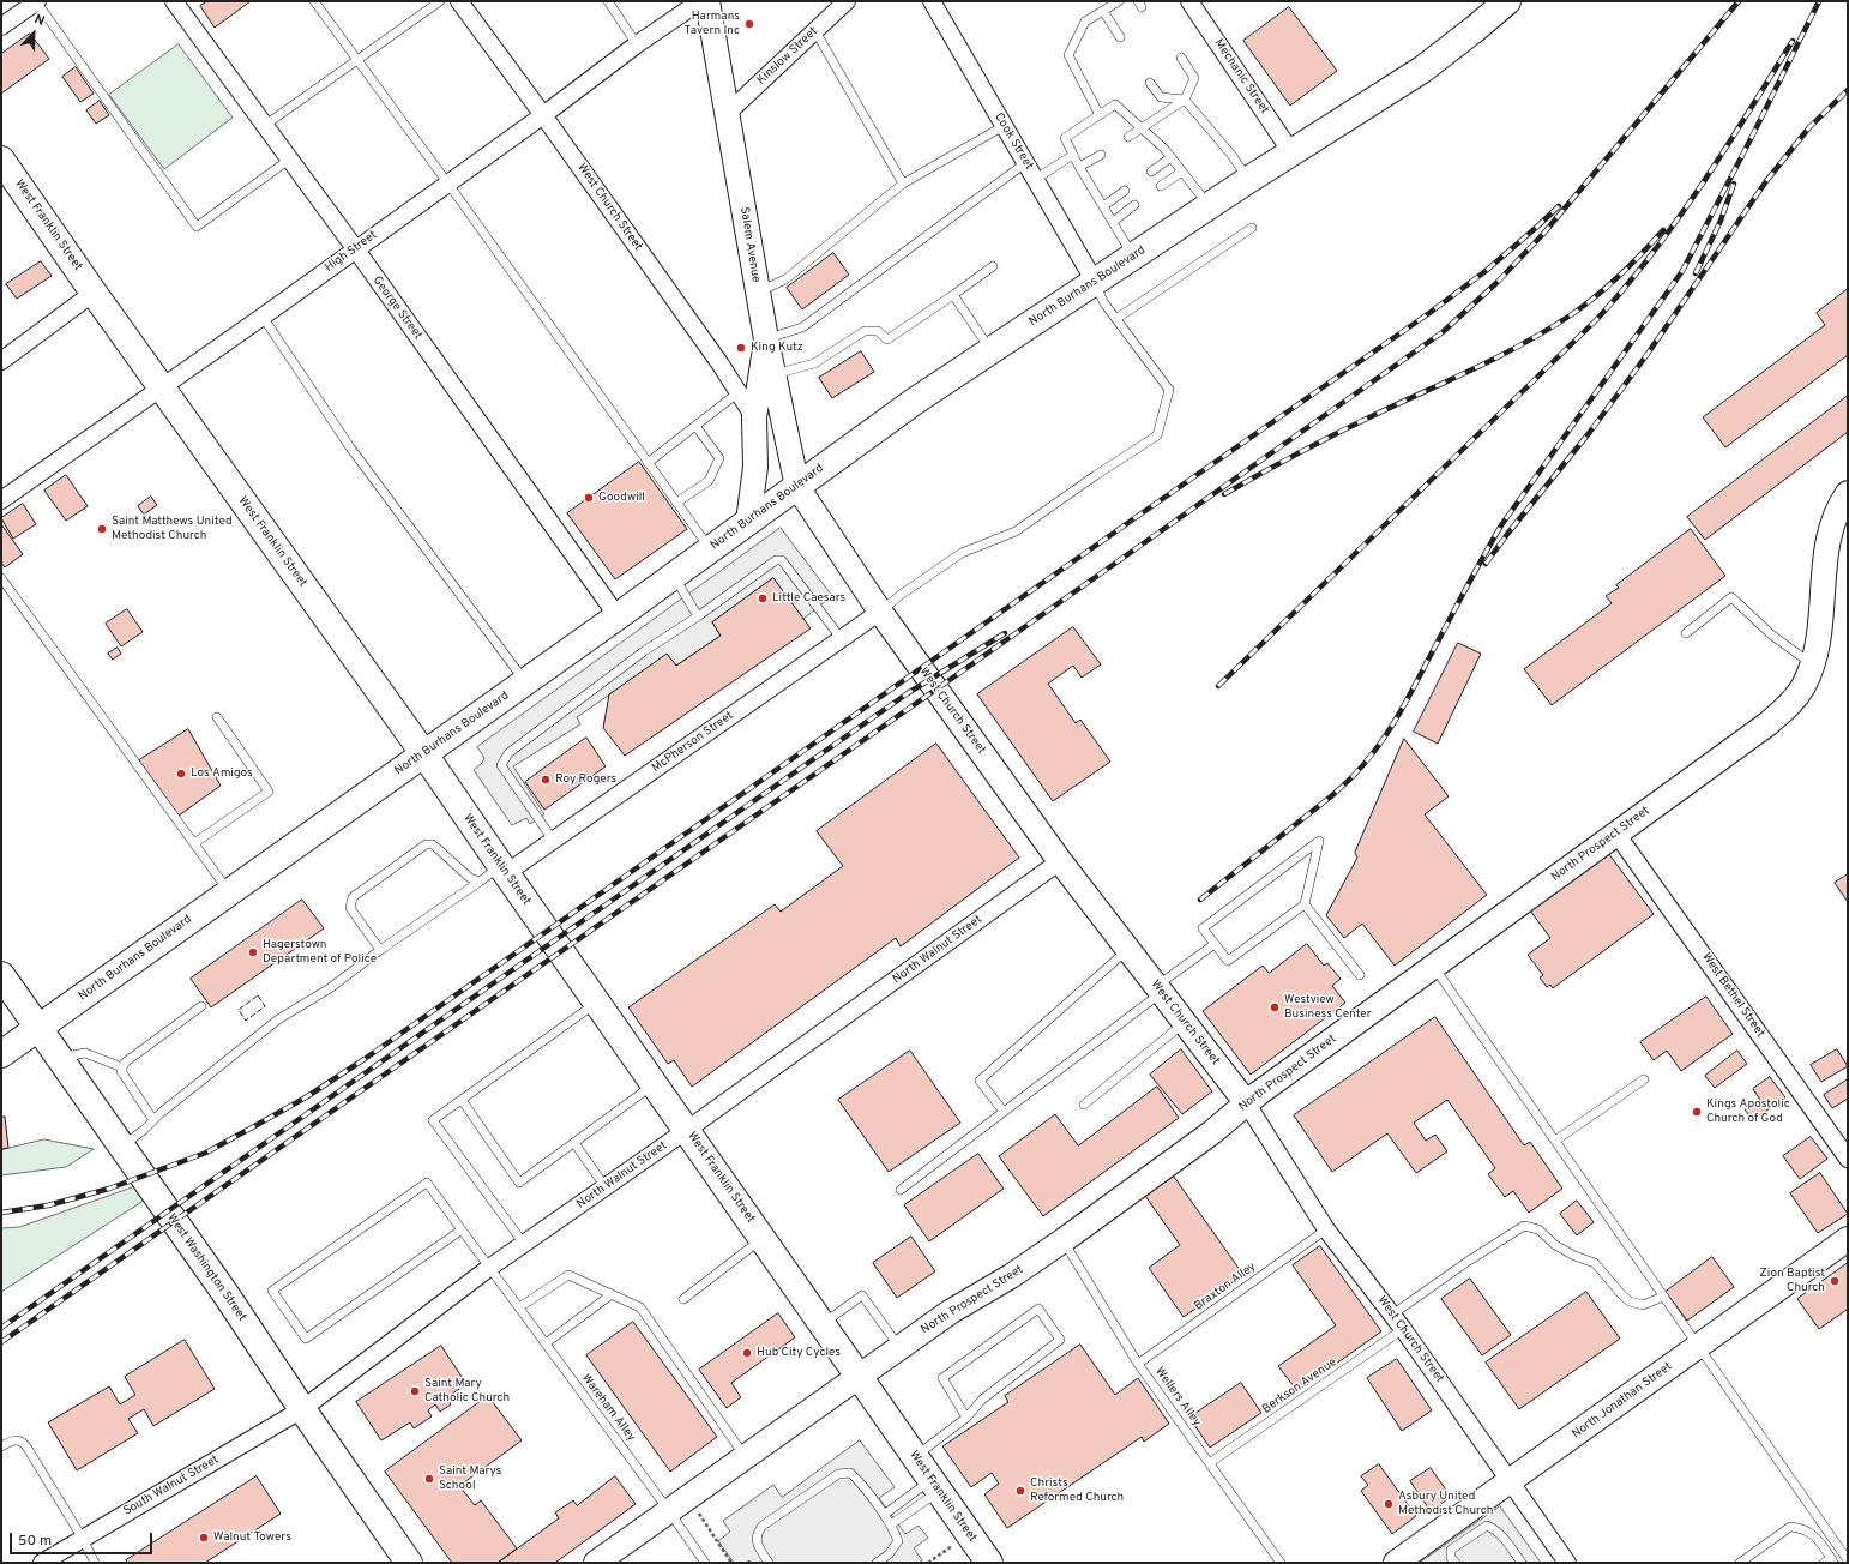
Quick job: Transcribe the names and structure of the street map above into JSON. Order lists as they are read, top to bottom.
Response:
{
  "streets": {
    "main road": [
      "West Church Street",
      "West Franklin Street",
      "Salem Avenue",
      "North Burhans Boulevard",
      "North Prospect Street",
      "West Washington Street",
      "North Jonathan Street"
    ],
    "street": [
      "Kinslow Street",
      "Mechanic Street",
      "Cook Street",
      "High Street",
      "George Street",
      "McPherson Street",
      "North Walnut Street",
      "West Bethel Street",
      "South Walnut Street"
    ],
    "lane": [
      "Braxton Alley",
      "Berkson Avenue",
      "Wellers Alley",
      "Wareham Alley"
    ]
  },
  "crossings": [
    ["Kinslow Street", "Salem Avenue"],
    ["Mechanic Street", "North Burhans Boulevard"],
    ["Cook Street", "North Burhans Boulevard"],
    ["West Church Street", "Salem Avenue"],
    ["West Church Street", "High Street"],
    ["West Church Street", "North Burhans Boulevard"],
    ["West Church Street", "McPherson Street"],
    ["West Church Street", "North Prospect Street"],
    ["West Church Street", "North Walnut Street"],
    ["West Church Street", "Braxton Alley"],
    ["West Church Street", "Berkson Avenue"],
    ["West Church Street", "North Jonathan Street"],
    ["West Franklin Street", "High Street"],
    ["West Franklin Street", "North Burhans Boulevard"],
    ["West Franklin Street", "McPherson Street"],
    ["West Franklin Street", "North Prospect Street"],
    ["West Franklin Street", "North Walnut Street"],
    ["Salem Avenue", "North Burhans Boulevard"],
    ["High Street", "George Street"],
    ["North Burhans Boulevard", "George Street"],
    ["North Burhans Boulevard", "West Washington Street"],
    ["North Prospect Street", "West Bethel Street"],
    ["North Prospect Street", "Wellers Alley"],
    ["North Prospect Street", "Wareham Alley"],
    ["North Walnut Street", "West Washington Street"],
    ["North Walnut Street", "Wareham Alley"],
    ["North Walnut Street", "South Walnut Street"],
    ["West Washington Street", "South Walnut Street"],
    ["Braxton Alley", "Wellers Alley"],
    ["Berkson Avenue", "Wellers Alley"]
  ],
  "places": [
    "Harmans Tavern Inc",
    "King Kutz",
    "Goodwill",
    "Saint Matthews United Methodist Church",
    "Little Caesars",
    "Los Amigos",
    "Roy Rogers",
    "Hagerstown Department of Police",
    "Westview Business Center",
    "Kings Apostolic Church of God",
    "Zion Baptist Church",
    "Hub City Cycles",
    "Saint Mary Catholic Church",
    "Saint Marys School",
    "Christs Reformed Church",
    "Asbury United Methodist Church",
    "Walnut Towers"
  ],
  "scale_bar": "50 m",
  "north": "top right"
}
